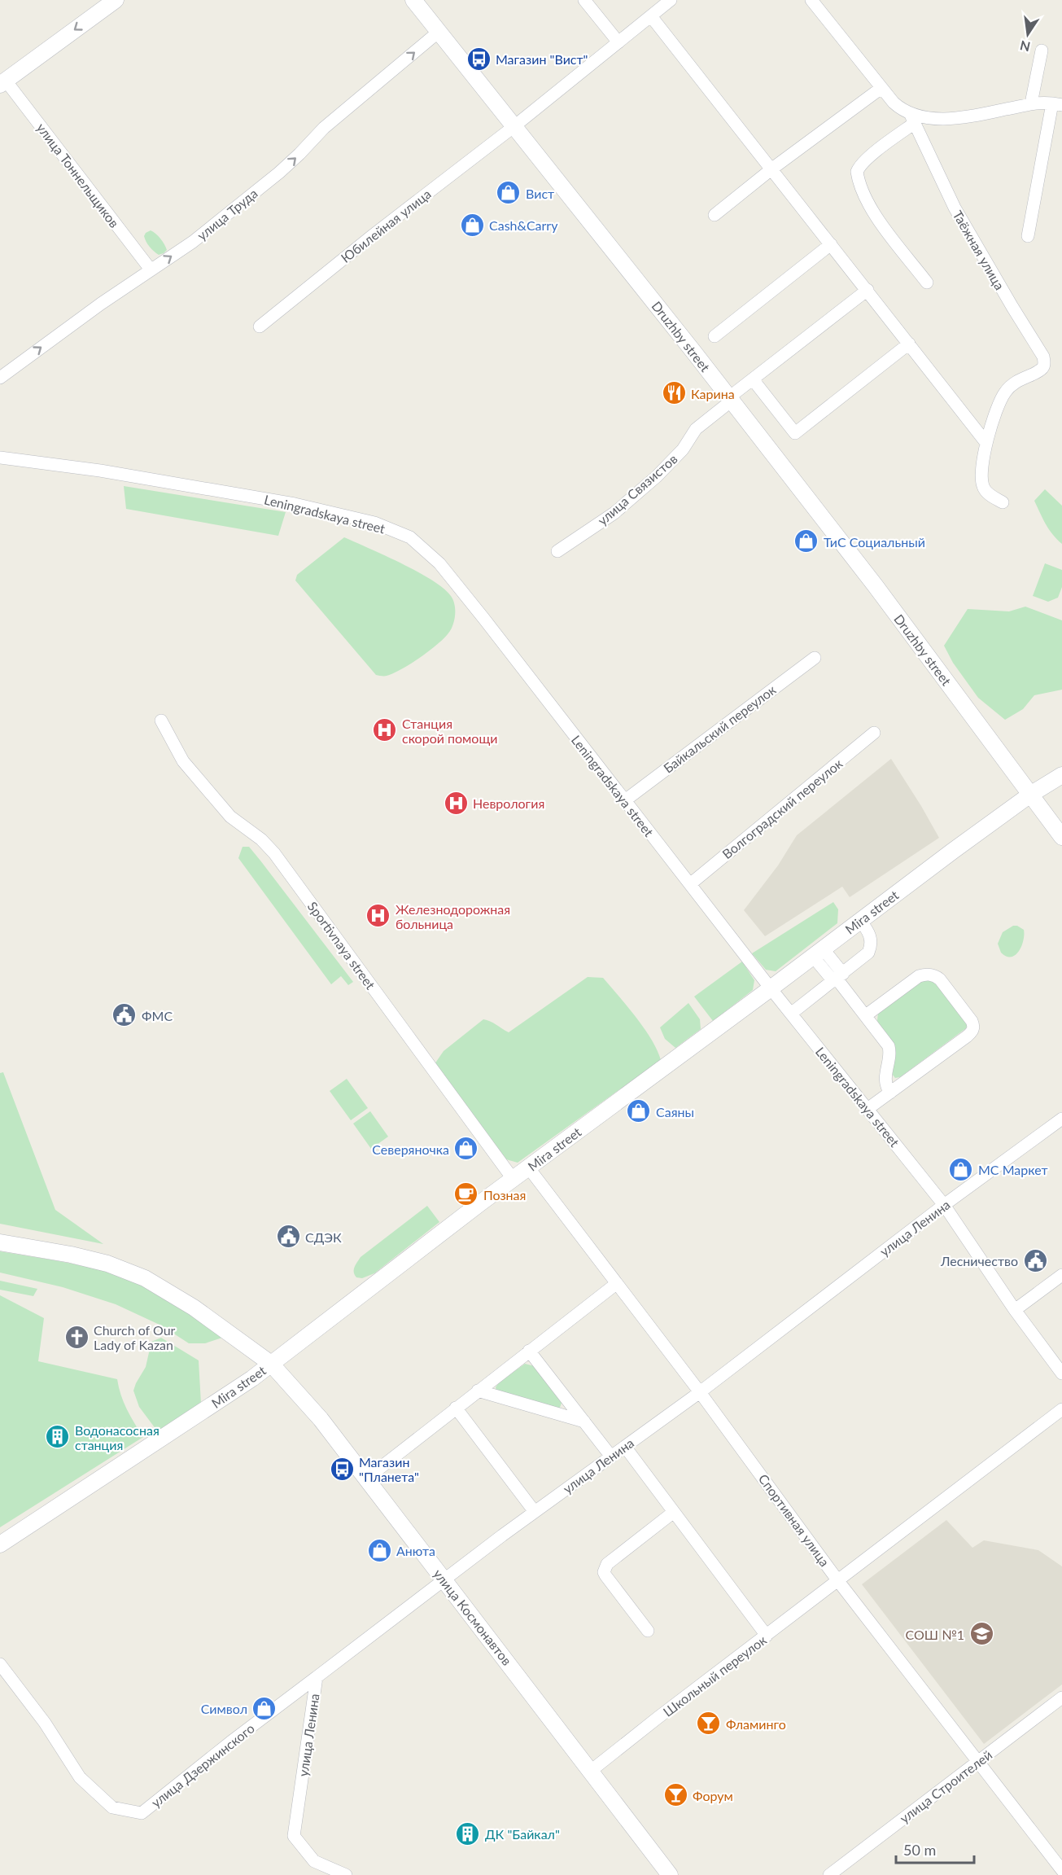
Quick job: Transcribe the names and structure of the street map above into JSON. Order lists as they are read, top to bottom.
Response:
{
  "streets": {
    "street": [
      "улица Тоннельщиков",
      "улица Труда",
      "Юбилейная улица",
      "Таёжная улица",
      "Druzhby street",
      "улица Связистов",
      "Leningradskaya street",
      "Байкальский переулок",
      "Волгоградский переулок",
      "Mira street",
      "Sportivnaya street",
      "улица Ленина",
      "Спортивная улица",
      "улица Космонавтов",
      "Школьный переулок",
      "улица Дзержинского",
      "улица Строителей"
    ]
  },
  "crossings": [
    ["улица Тоннельщиков", "улица Труда"],
    ["улица Труда", "Druzhby street"],
    ["Юбилейная улица", "Druzhby street"],
    ["Druzhby street", "улица Связистов"],
    ["Druzhby street", "Mira street"],
    ["Leningradskaya street", "Байкальский переулок"],
    ["Leningradskaya street", "Волгоградский переулок"],
    ["Leningradskaya street", "Mira street"],
    ["Leningradskaya street", "улица Ленина"],
    ["Mira street", "Sportivnaya street"],
    ["Mira street", "Спортивная улица"],
    ["Mira street", "улица Космонавтов"],
    ["улица Ленина", "Спортивная улица"],
    ["улица Ленина", "улица Космонавтов"],
    ["улица Ленина", "улица Дзержинского"],
    ["Спортивная улица", "Школьный переулок"],
    ["Спортивная улица", "улица Строителей"],
    ["улица Космонавтов", "Школьный переулок"]
  ],
  "one_way": ["улица Труда"],
  "places": {
    "bus stop": ["Магазин \"Вист\"", "Магазин \"Планета\""],
    "shop": [
      "Вист",
      "Cash&Carry",
      "ТиС Социальный",
      "Саяны",
      "Северяночка",
      "МС Маркет",
      "Анюта",
      "Символ"
    ],
    "restaurant": ["Карина"],
    "hospital": ["Станция скорой помощи", "Неврология", "Железнодорожная больница"],
    "public building": ["ФМС", "СДЭК", "Лесничество"],
    "cafe": ["Позная"],
    "church": ["Church of Our Lady of Kazan"],
    "building": ["Водонасосная станция", "ДК \"Байкал\""],
    "school or university": ["СОШ №1"],
    "bar": ["Фламинго", "Форум"]
  },
  "scale_bar": "50 m",
  "north": "bottom"
}
